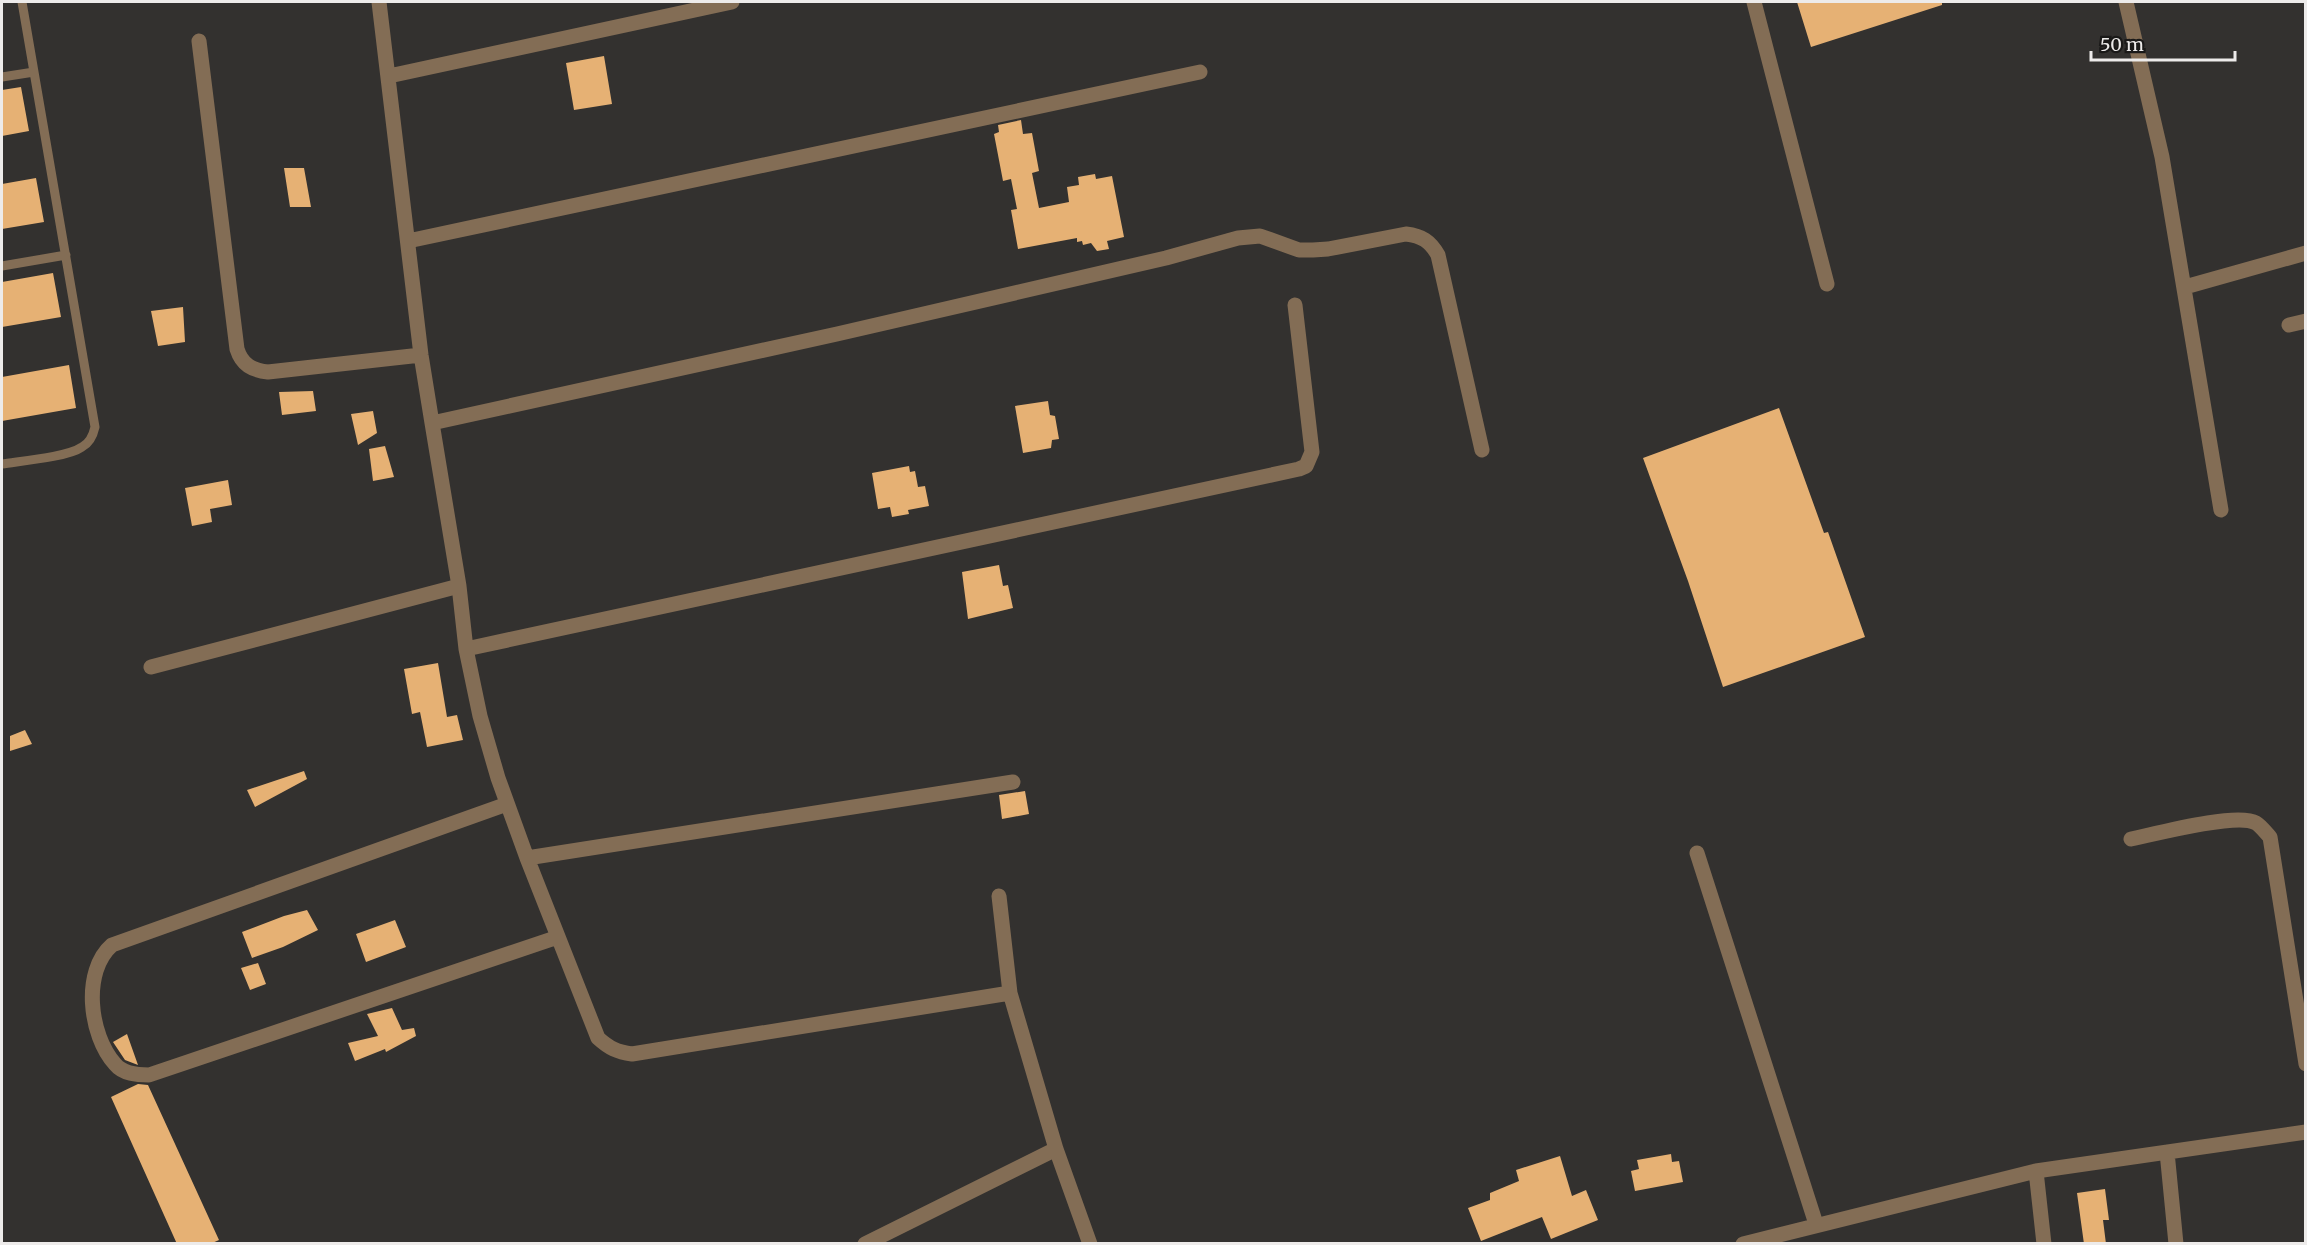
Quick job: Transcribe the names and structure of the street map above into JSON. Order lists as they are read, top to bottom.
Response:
{
  "scale_bar": "50 m"
}
